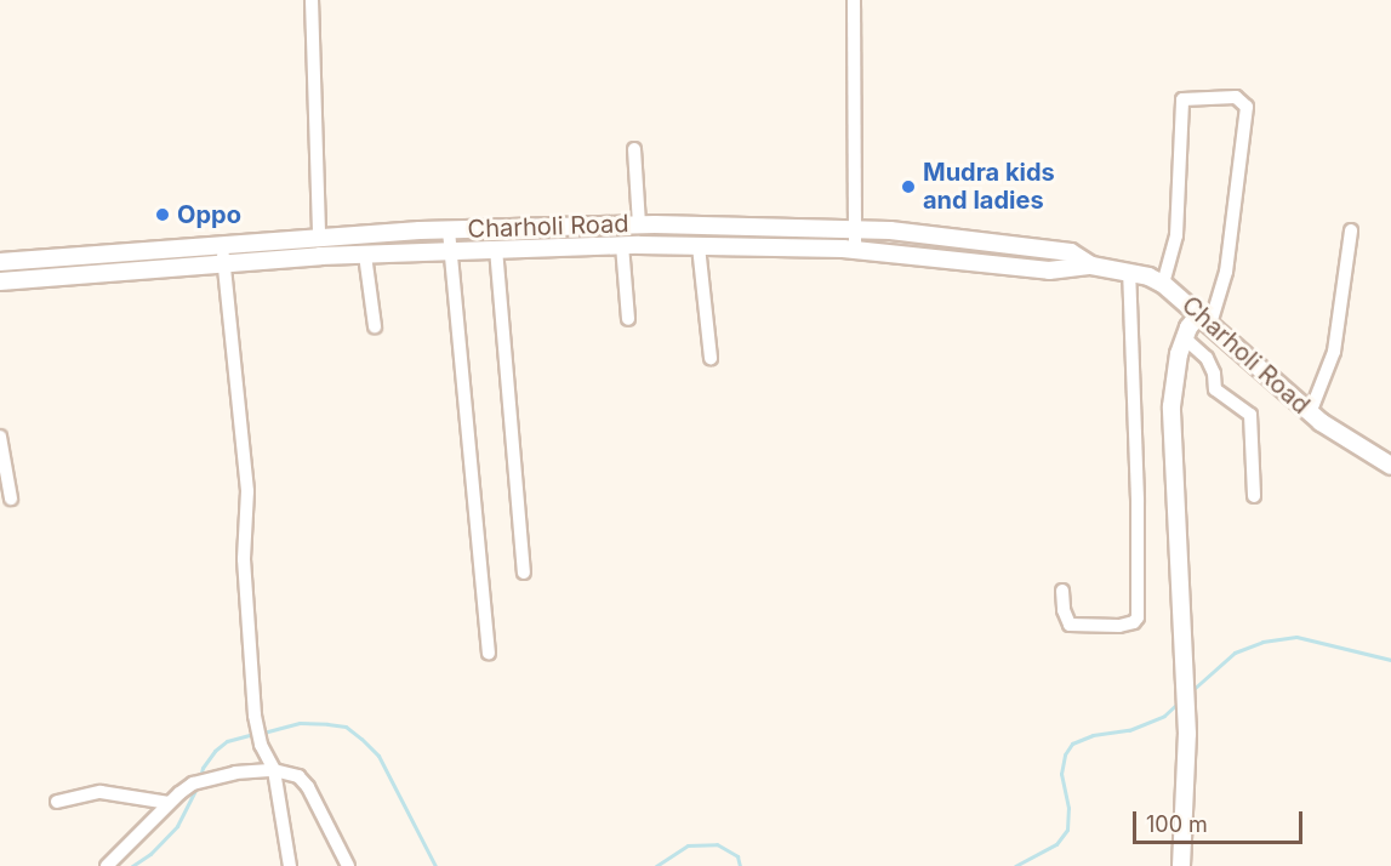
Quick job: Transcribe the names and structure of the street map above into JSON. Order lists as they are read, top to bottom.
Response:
{
  "streets": {
    "street": ["Charholi Road"]
  },
  "places": ["Mudra kids and ladies", "Oppo"],
  "scale_bar": "100 m"
}
